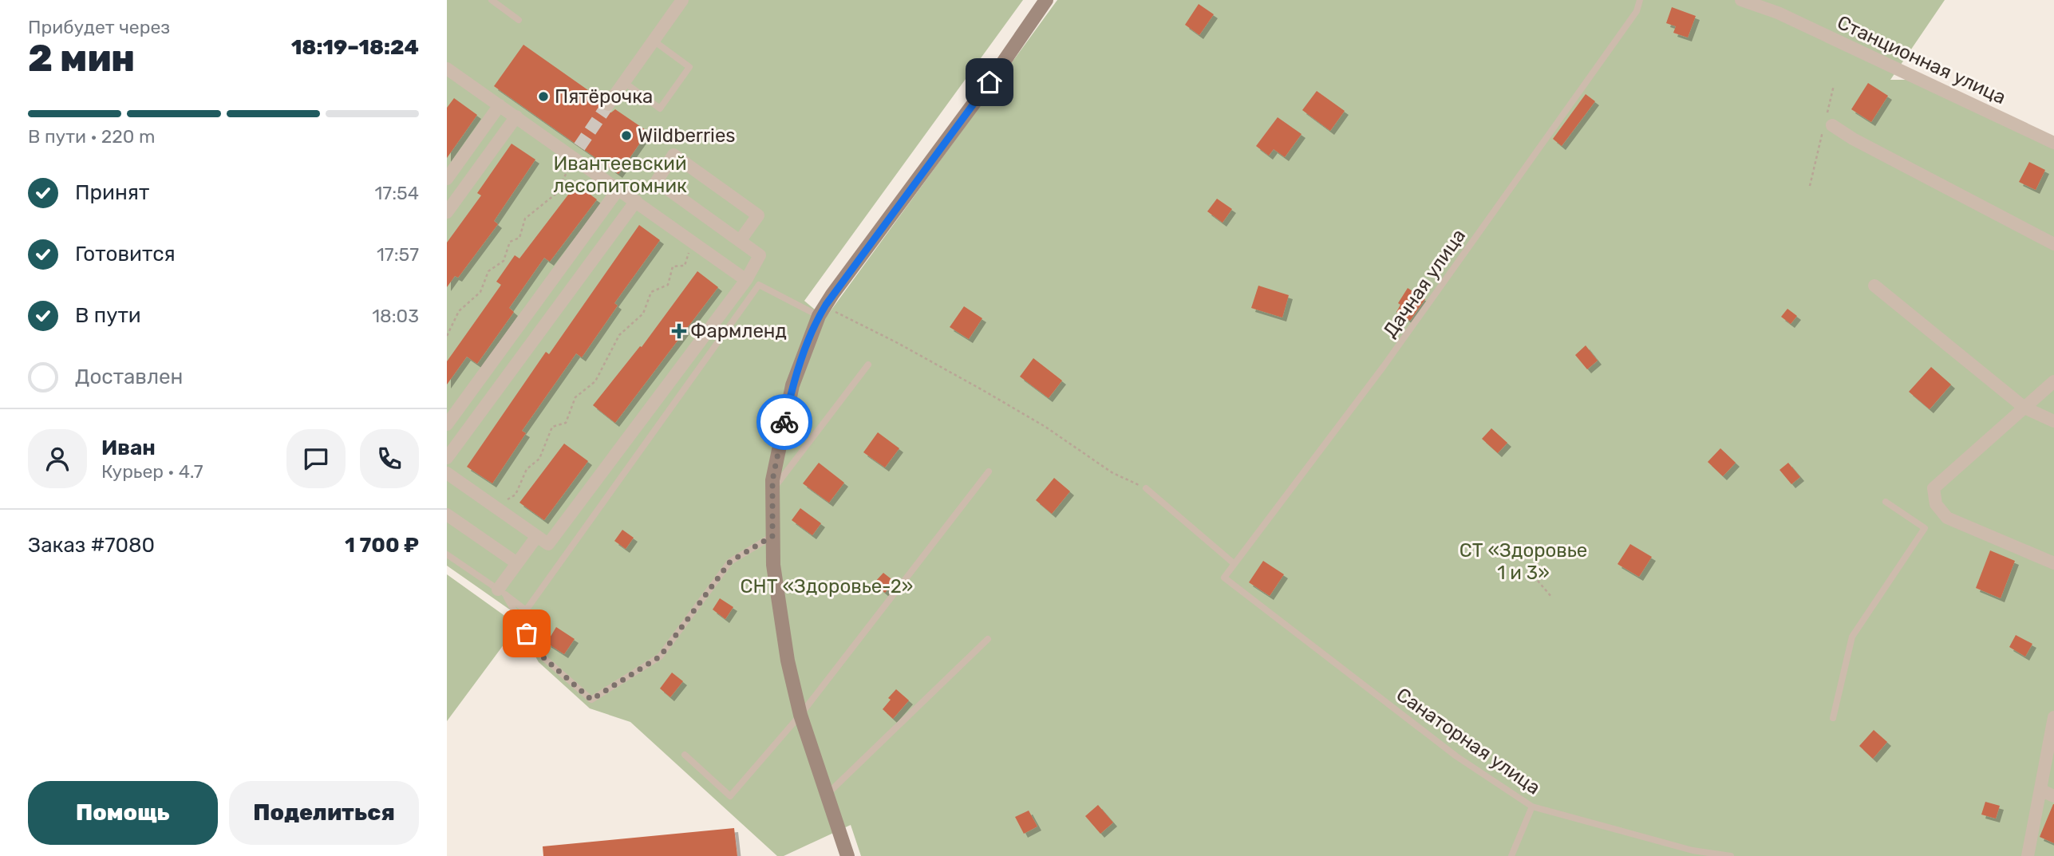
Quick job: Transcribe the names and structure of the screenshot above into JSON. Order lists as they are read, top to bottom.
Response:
{
  "streets": {
    "street": ["Станционная улица"],
    "lane": ["Дачная улица", "Санаторная улица"]
  },
  "crossings": [
    ["Дачная улица", "Санаторная улица"]
  ],
  "parks": ["Ивантеевский лесопитомник", "СТ «Здоровье 1 и 3»", "СНТ «Здоровье-2»"],
  "places": {
    "other": ["Пятёрочка", "Wildberries"],
    "health": ["Фармленд"]
  },
  "page": {
    "heading": ["2 мин", "Прибудет через", "18:19–18:24"],
    "panel": [
      "Иван",
      "Курьер · 4.7",
      "Заказ #7080",
      "1 700 ₽"
    ],
    "bar": "В пути · 220 m",
    "list": [
      ["Принят", "17:54"],
      ["Готовится", "17:57"],
      ["В пути", "18:03"],
      "Доставлен"
    ],
    "buttons": ["Помощь", "Поделиться"]
  }
}
